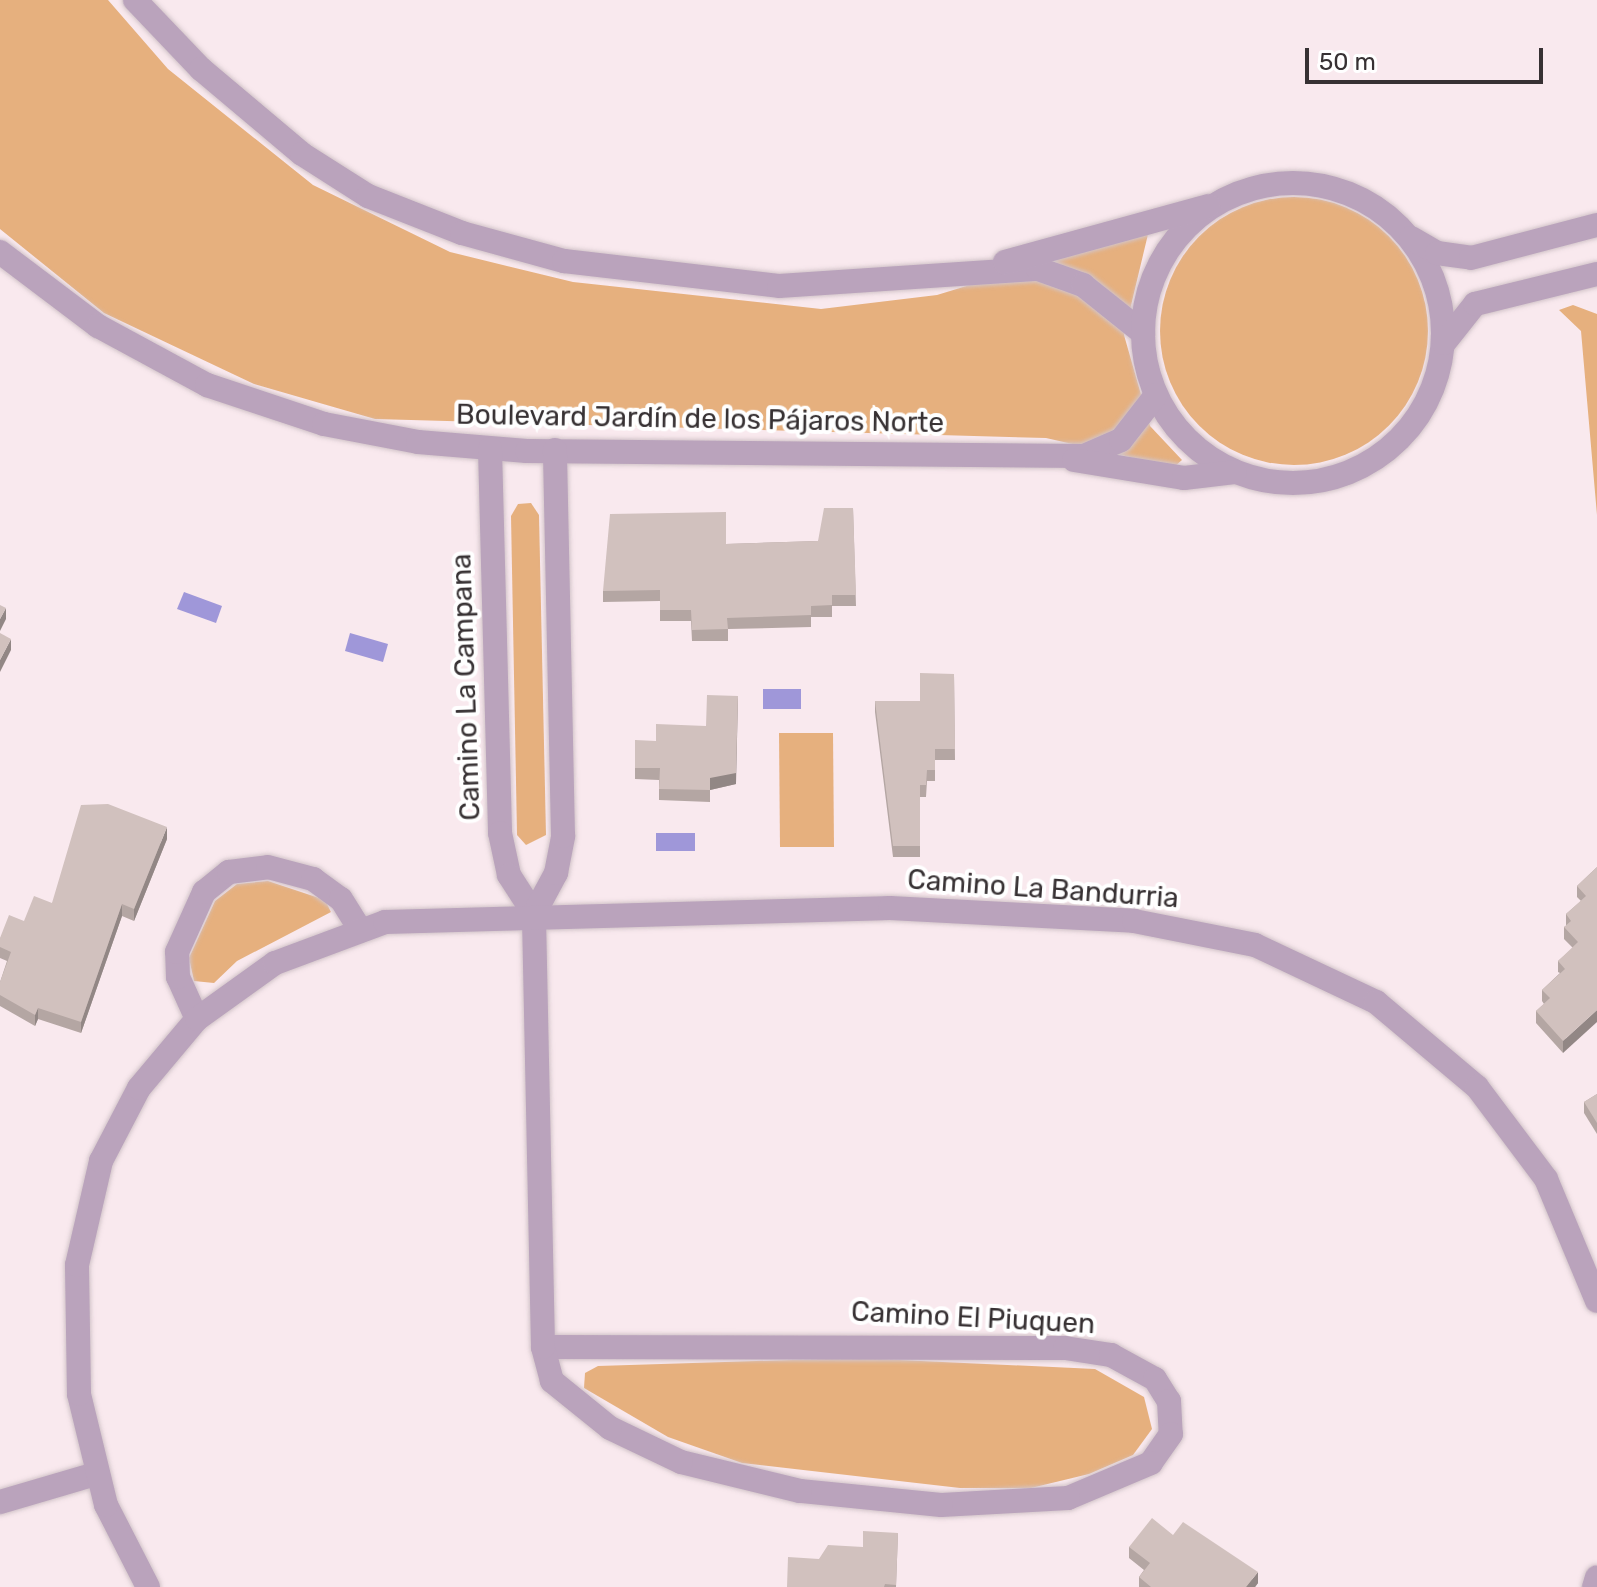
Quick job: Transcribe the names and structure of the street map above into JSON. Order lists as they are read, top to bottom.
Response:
{
  "streets": {
    "street": [
      "Boulevard Jardín de los Pájaros Norte",
      "Camino La Campana",
      "Camino La Bandurria",
      "Camino El Piuquen"
    ]
  },
  "crossings": [
    ["Boulevard Jardín de los Pájaros Norte", "Camino La Campana"],
    ["Camino La Campana", "Camino La Bandurria"]
  ],
  "scale_bar": "50 m"
}
